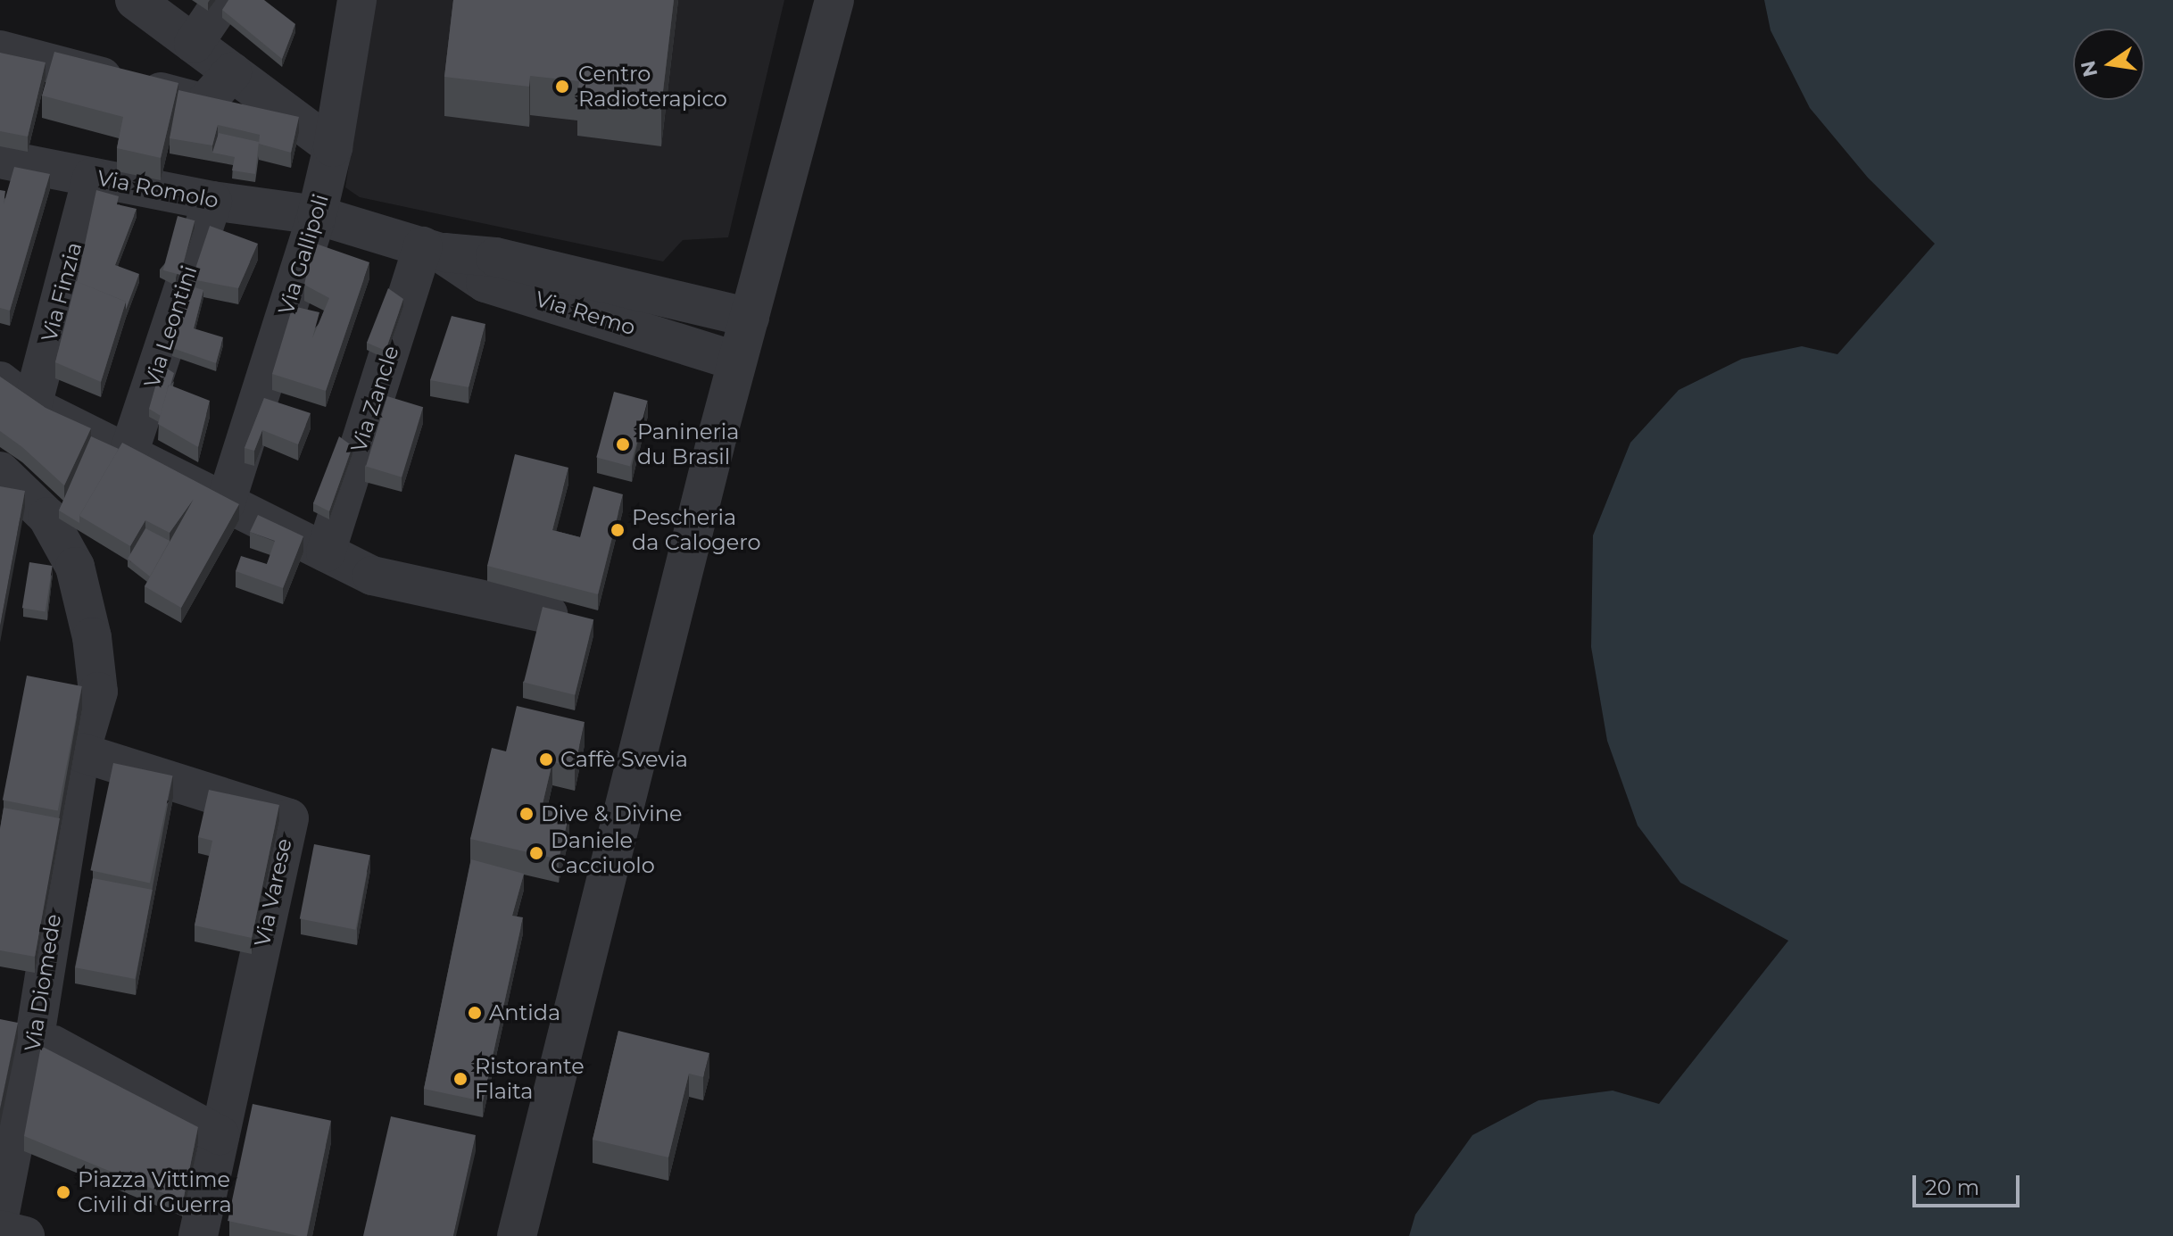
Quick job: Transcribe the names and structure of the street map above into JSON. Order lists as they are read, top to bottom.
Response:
{
  "streets": {
    "street": [
      "Via Romolo",
      "Via Gallipoli",
      "Via Finzia",
      "Via Remo",
      "Via Leontini",
      "Via Zancle",
      "Via Varese",
      "Via Diomede"
    ]
  },
  "crossings": [
    ["Via Romolo", "Via Gallipoli"],
    ["Via Romolo", "Via Finzia"],
    ["Via Romolo", "Via Remo"],
    ["Via Romolo", "Via Leontini"],
    ["Via Gallipoli", "Via Remo"],
    ["Via Remo", "Via Zancle"],
    ["Via Varese", "Via Diomede"]
  ],
  "places": [
    "Centro Radioterapico",
    "Panineria du Brasil",
    "Pescheria da Calogero",
    "Caffè Svevia",
    "Dive & Divine",
    "Daniele Cacciuolo",
    "Antida",
    "Ristorante Flaita",
    "Piazza Vittime Civili di Guerra"
  ],
  "scale_bar": "20 m",
  "north": "left"
}
